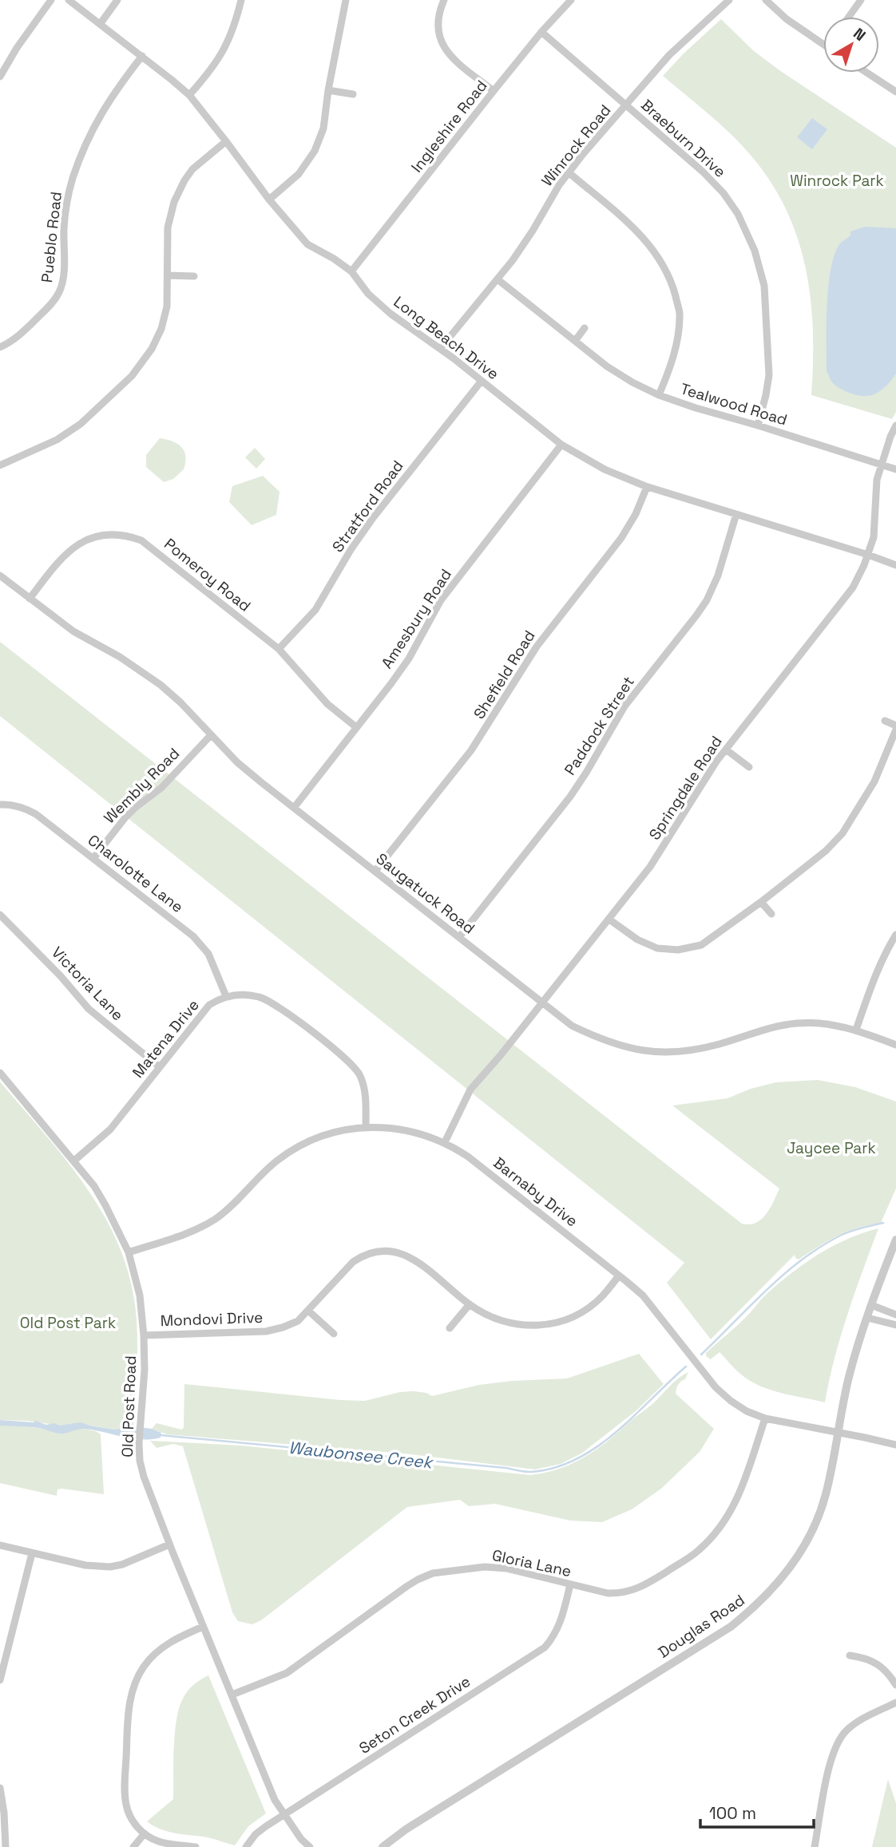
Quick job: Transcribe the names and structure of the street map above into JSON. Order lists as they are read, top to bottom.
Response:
{
  "streets": {
    "street": [
      "Ingleshire Road",
      "Braeburn Drive",
      "Winrock Road",
      "Pueblo Road",
      "Long Beach Drive",
      "Tealwood Road",
      "Stratford Road",
      "Pomeroy Road",
      "Amesbury Road",
      "Shefield Road",
      "Paddock Street",
      "Wembly Road",
      "Springdale Road",
      "Charolotte Lane",
      "Saugatuck Road",
      "Victoria Lane",
      "Matena Drive",
      "Barnaby Drive",
      "Mondovi Drive",
      "Old Post Road",
      "Gloria Lane",
      "Douglas Road",
      "Seton Creek Drive"
    ]
  },
  "crossings": [
    ["Ingleshire Road", "Braeburn Drive"],
    ["Ingleshire Road", "Long Beach Drive"],
    ["Braeburn Drive", "Winrock Road"],
    ["Braeburn Drive", "Tealwood Road"],
    ["Winrock Road", "Long Beach Drive"],
    ["Winrock Road", "Tealwood Road"],
    ["Pueblo Road", "Long Beach Drive"],
    ["Long Beach Drive", "Stratford Road"],
    ["Long Beach Drive", "Amesbury Road"],
    ["Long Beach Drive", "Shefield Road"],
    ["Long Beach Drive", "Paddock Street"],
    ["Long Beach Drive", "Springdale Road"],
    ["Tealwood Road", "Springdale Road"],
    ["Stratford Road", "Pomeroy Road"],
    ["Pomeroy Road", "Amesbury Road"],
    ["Pomeroy Road", "Saugatuck Road"],
    ["Amesbury Road", "Saugatuck Road"],
    ["Shefield Road", "Saugatuck Road"],
    ["Paddock Street", "Saugatuck Road"],
    ["Wembly Road", "Charolotte Lane"],
    ["Wembly Road", "Saugatuck Road"],
    ["Springdale Road", "Saugatuck Road"],
    ["Springdale Road", "Barnaby Drive"],
    ["Charolotte Lane", "Matena Drive"],
    ["Victoria Lane", "Matena Drive"],
    ["Matena Drive", "Old Post Road"],
    ["Barnaby Drive", "Mondovi Drive"],
    ["Barnaby Drive", "Old Post Road"],
    ["Barnaby Drive", "Gloria Lane"],
    ["Barnaby Drive", "Douglas Road"],
    ["Mondovi Drive", "Old Post Road"],
    ["Old Post Road", "Gloria Lane"],
    ["Old Post Road", "Seton Creek Drive"],
    ["Gloria Lane", "Seton Creek Drive"]
  ],
  "water": ["Waubonsee Creek"],
  "parks": ["Winrock Park", "Jaycee Park", "Old Post Park"],
  "scale_bar": "100 m",
  "north": "top right"
}
